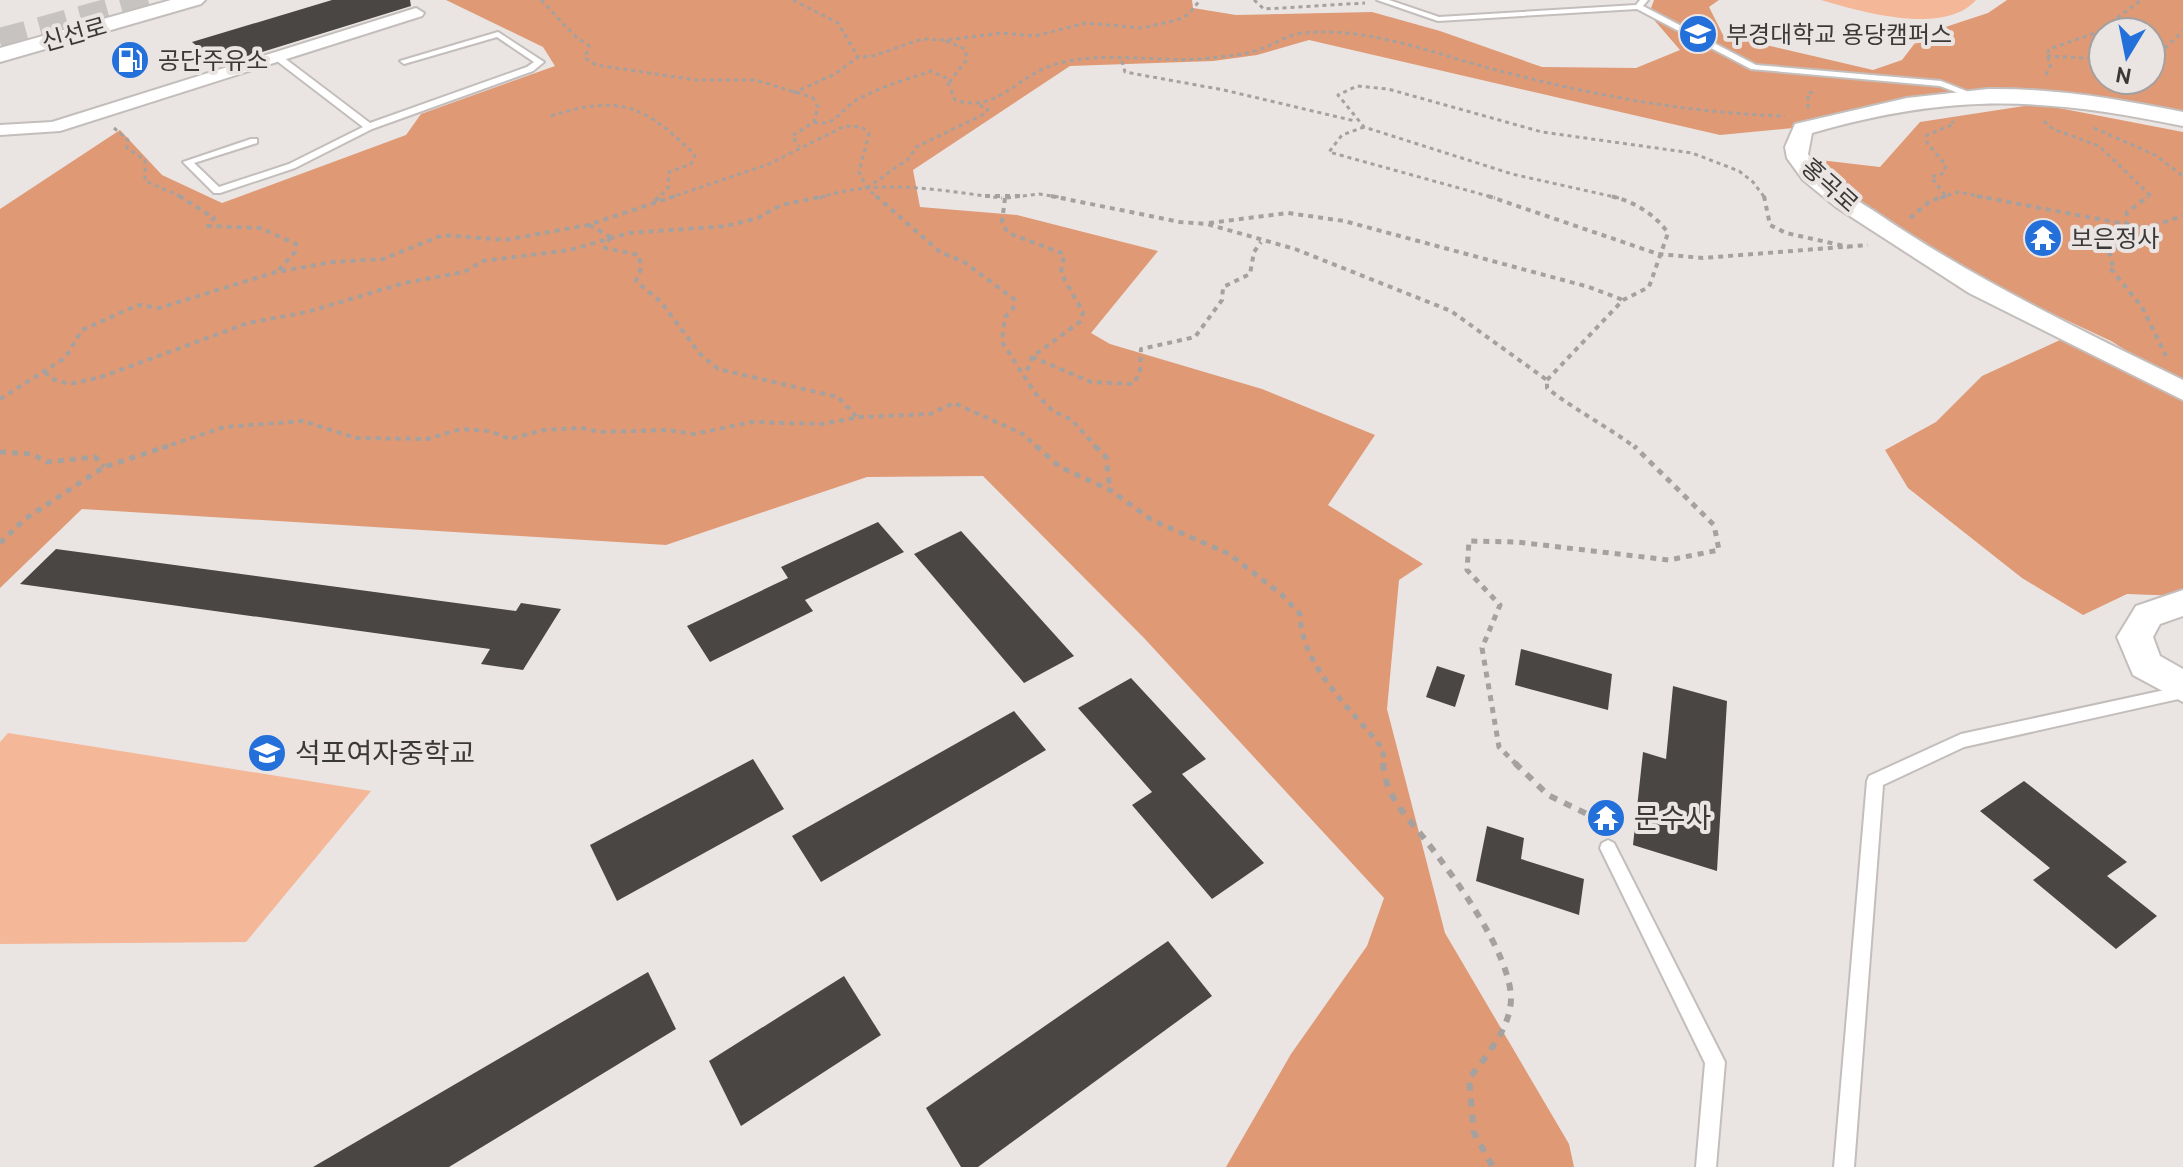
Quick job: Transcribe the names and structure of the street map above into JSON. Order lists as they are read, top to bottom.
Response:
{
  "streets": {
    "main road": ["신선로"],
    "street": ["홍곡로"]
  },
  "places": {
    "school or university": ["부경대학교 용당캠퍼스", "석포여자중학교"],
    "fuel station": ["공단주유소"],
    "temple": ["보은정사", "문수사"]
  },
  "north": "bottom"
}
